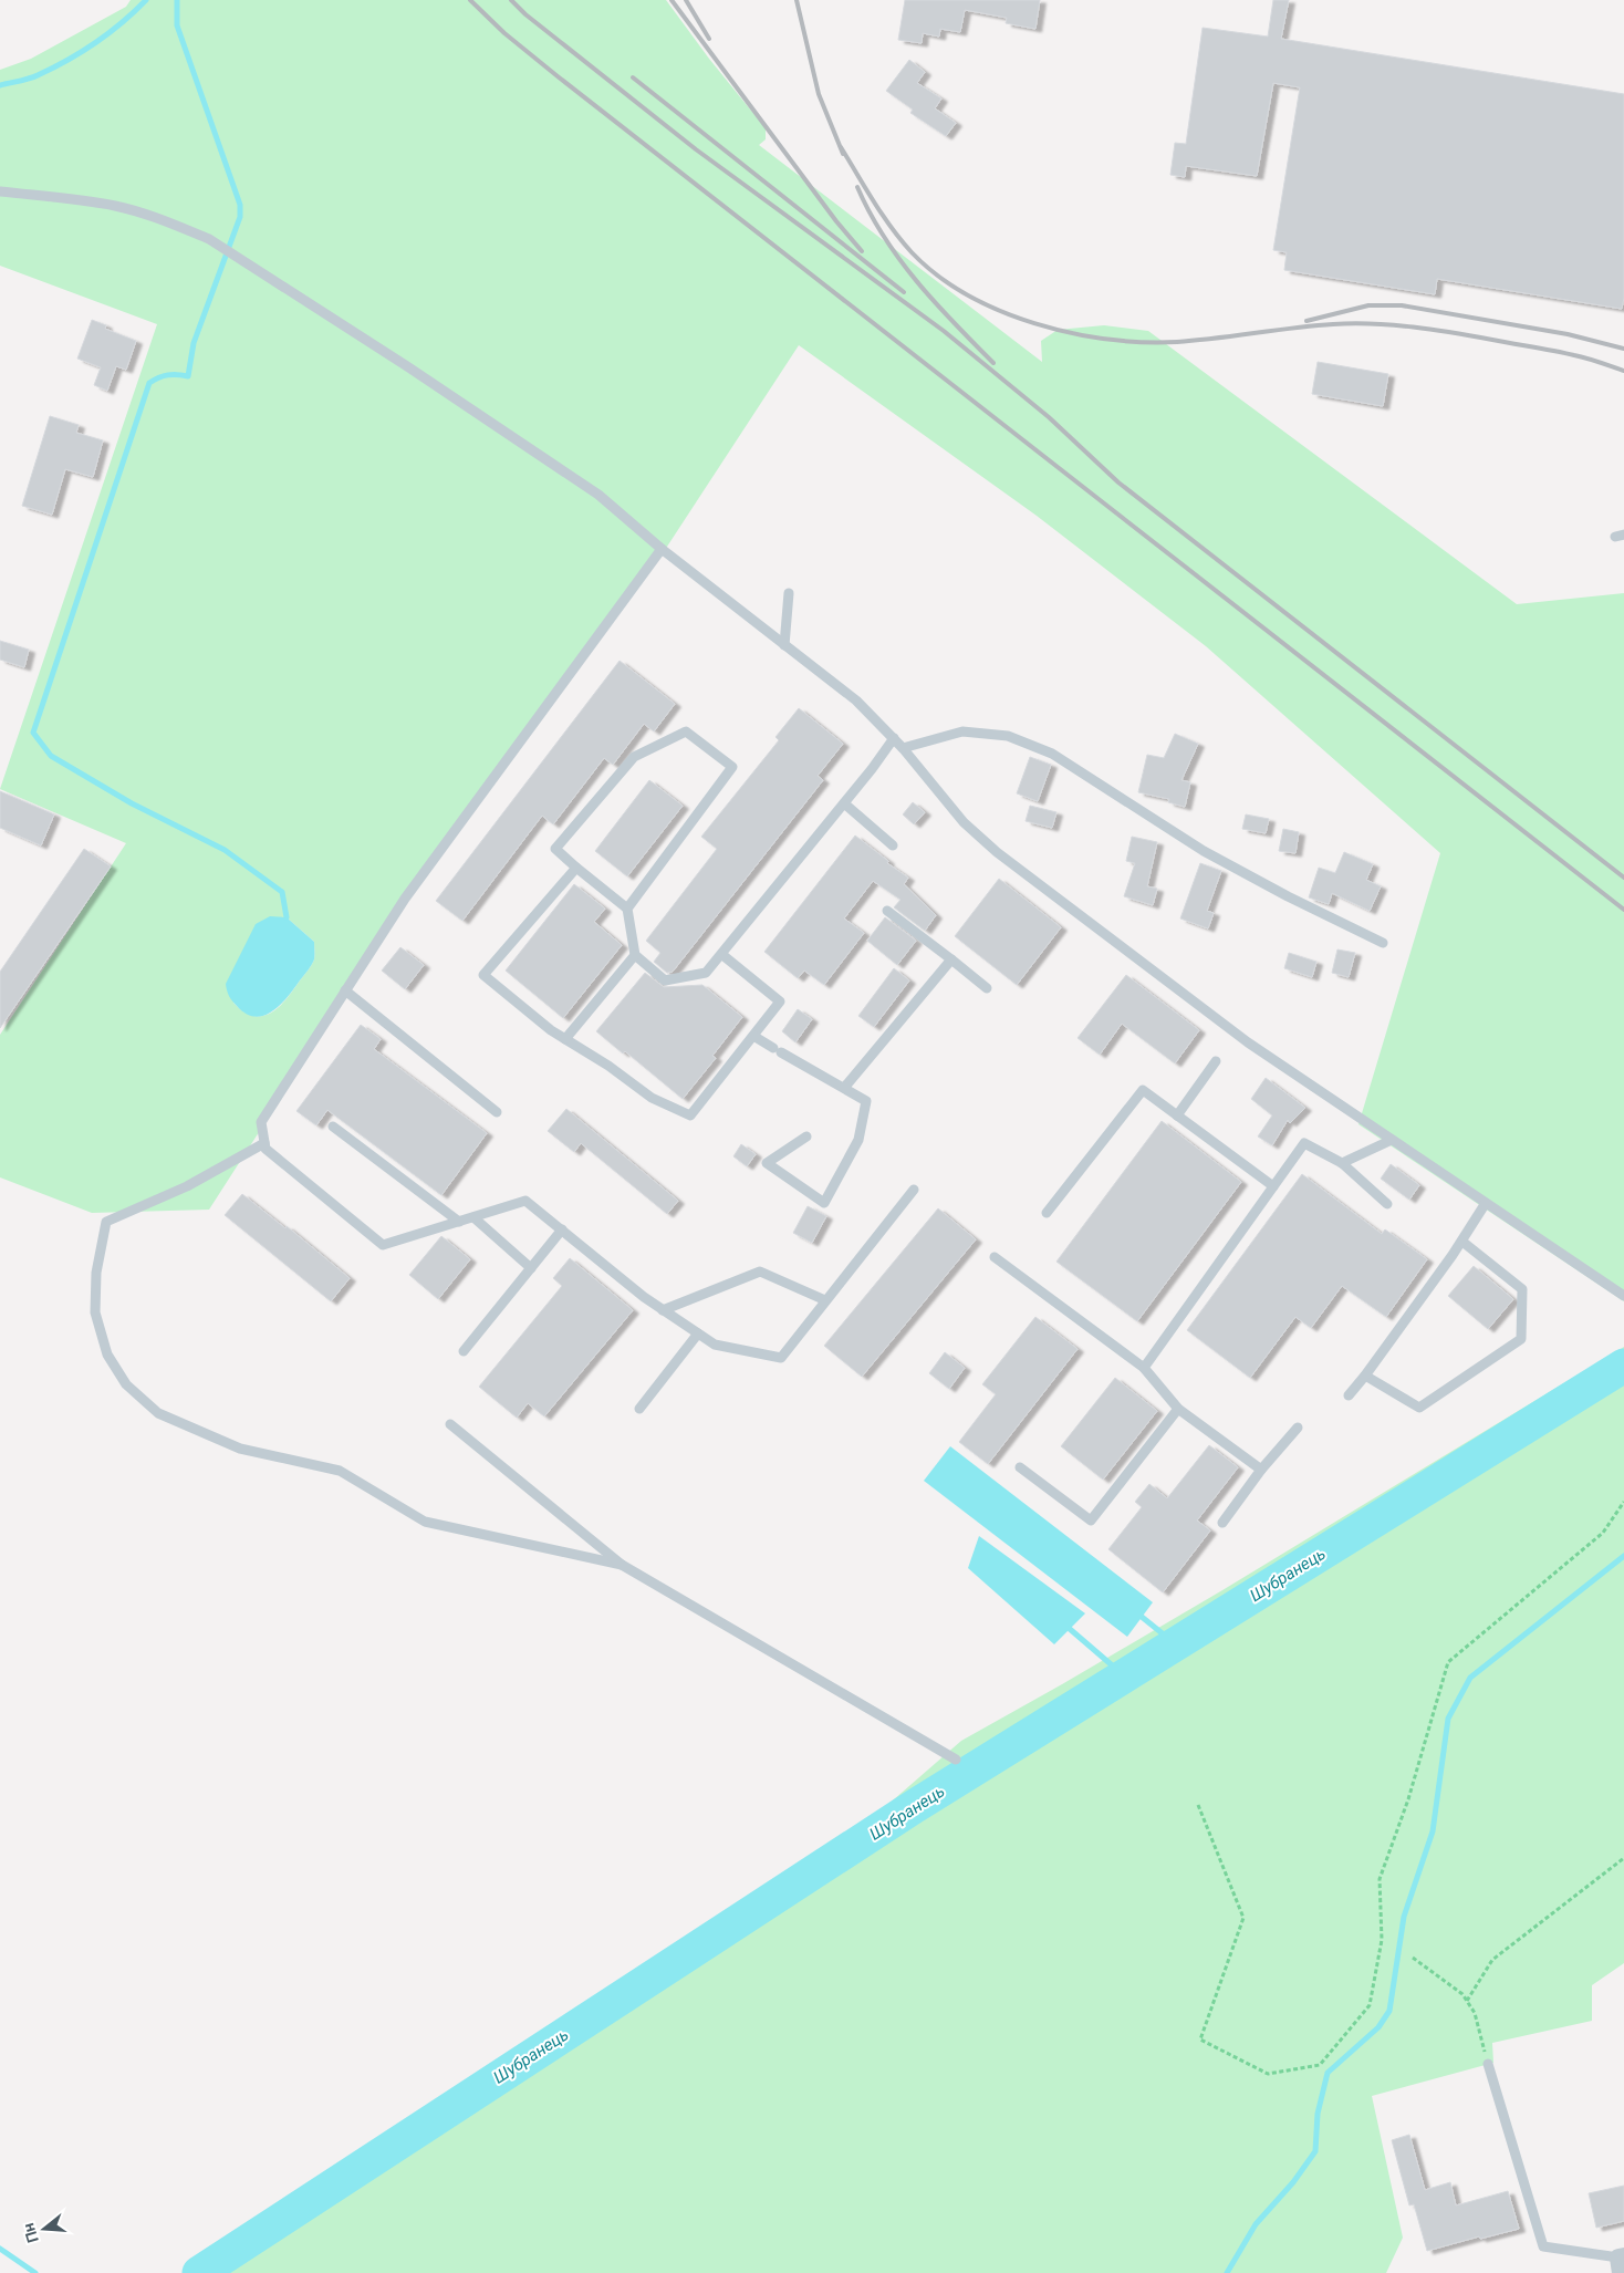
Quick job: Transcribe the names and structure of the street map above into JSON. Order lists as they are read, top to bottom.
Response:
{
  "water": ["Шубранець"],
  "north": "left"
}
